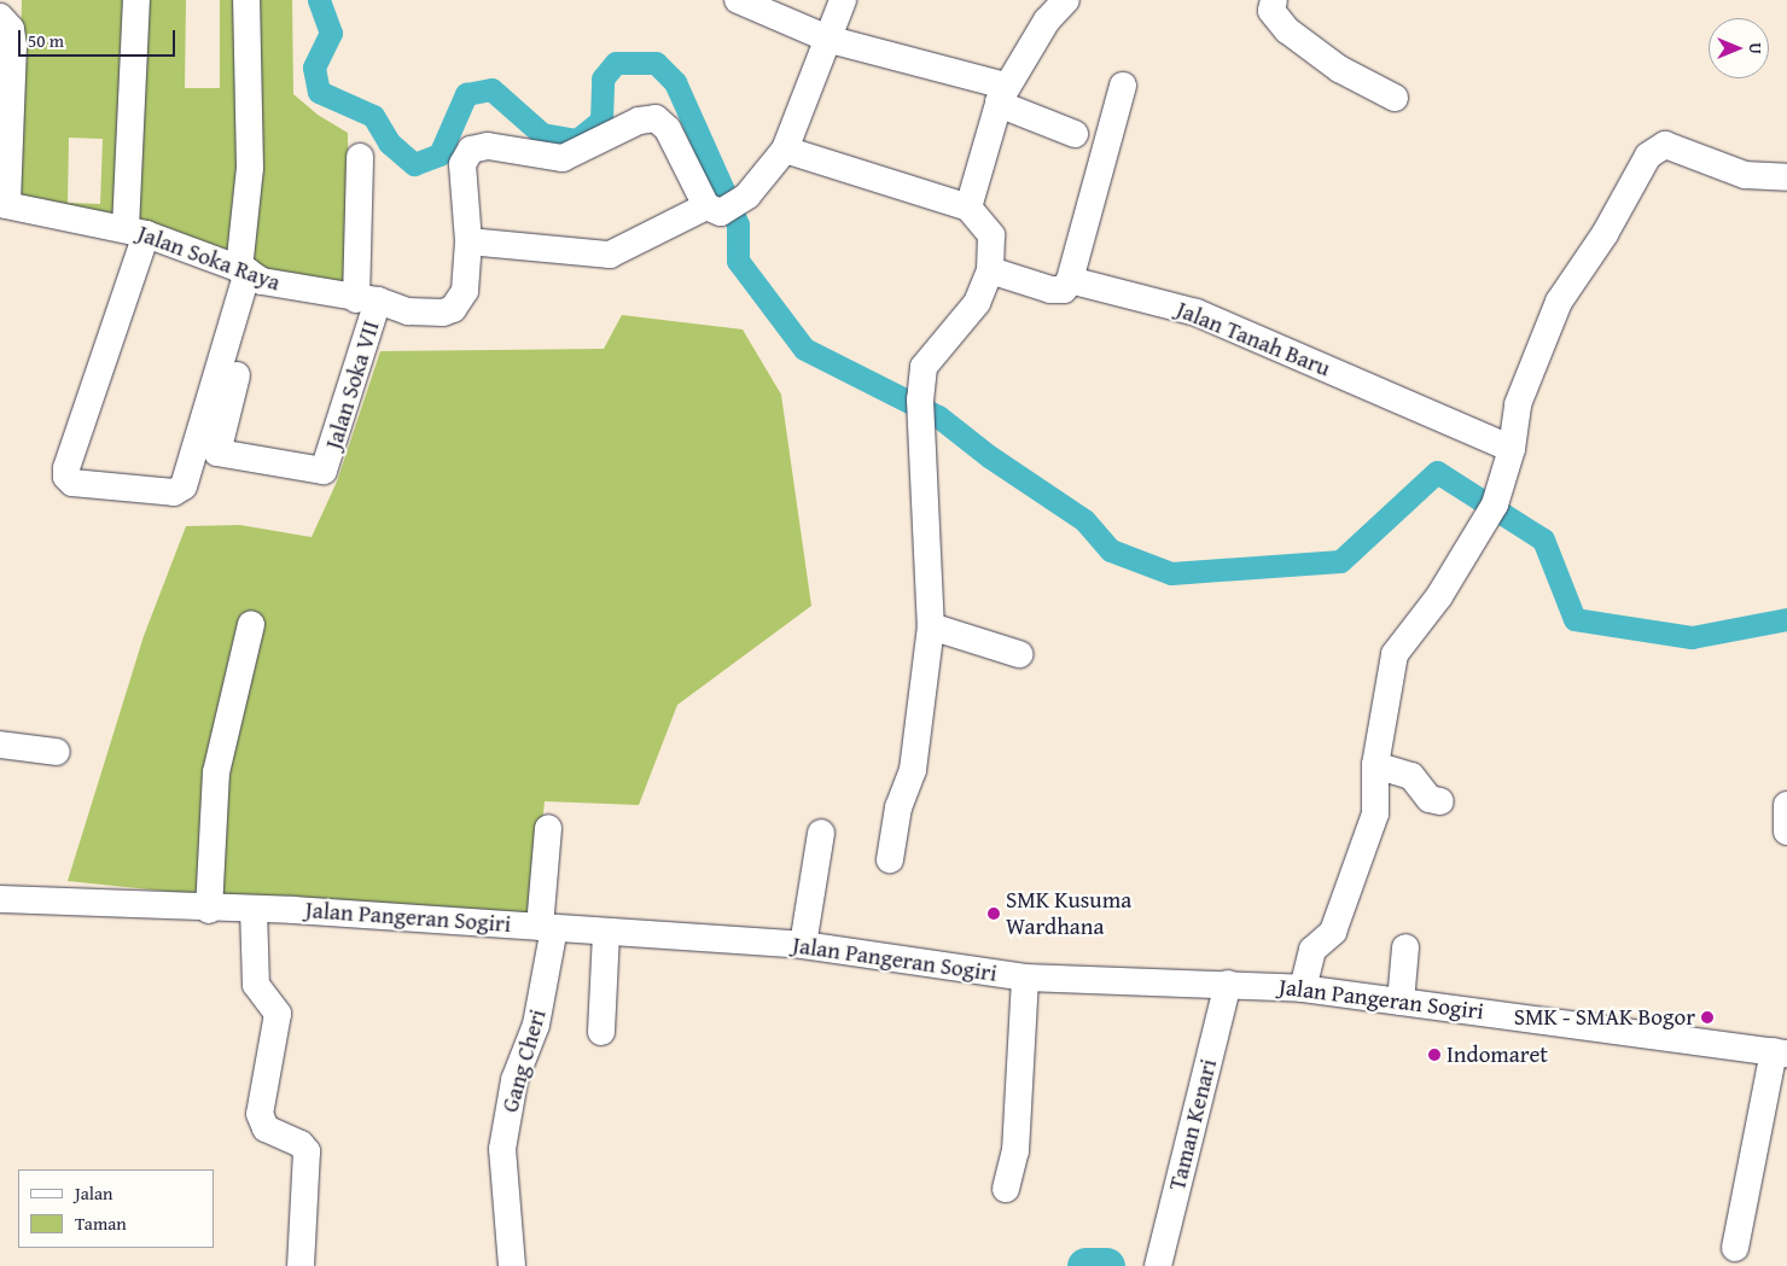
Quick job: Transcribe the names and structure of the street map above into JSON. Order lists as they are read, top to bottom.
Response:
{
  "streets": {
    "street": [
      "Jalan Soka Raya",
      "Jalan Tanah Baru",
      "Jalan Soka VII",
      "Jalan Pangeran Sogiri",
      "Gang Cheri",
      "Taman Kenari"
    ]
  },
  "crossings": [
    ["Jalan Soka Raya", "Jalan Soka VII"],
    ["Jalan Pangeran Sogiri", "Gang Cheri"],
    ["Jalan Pangeran Sogiri", "Taman Kenari"]
  ],
  "places": ["SMK Kusuma Wardhana", "SMK - SMAK Bogor", "Indomaret"],
  "legend": ["Jalan", "Taman"],
  "scale_bar": "50 m",
  "north": "right"
}
